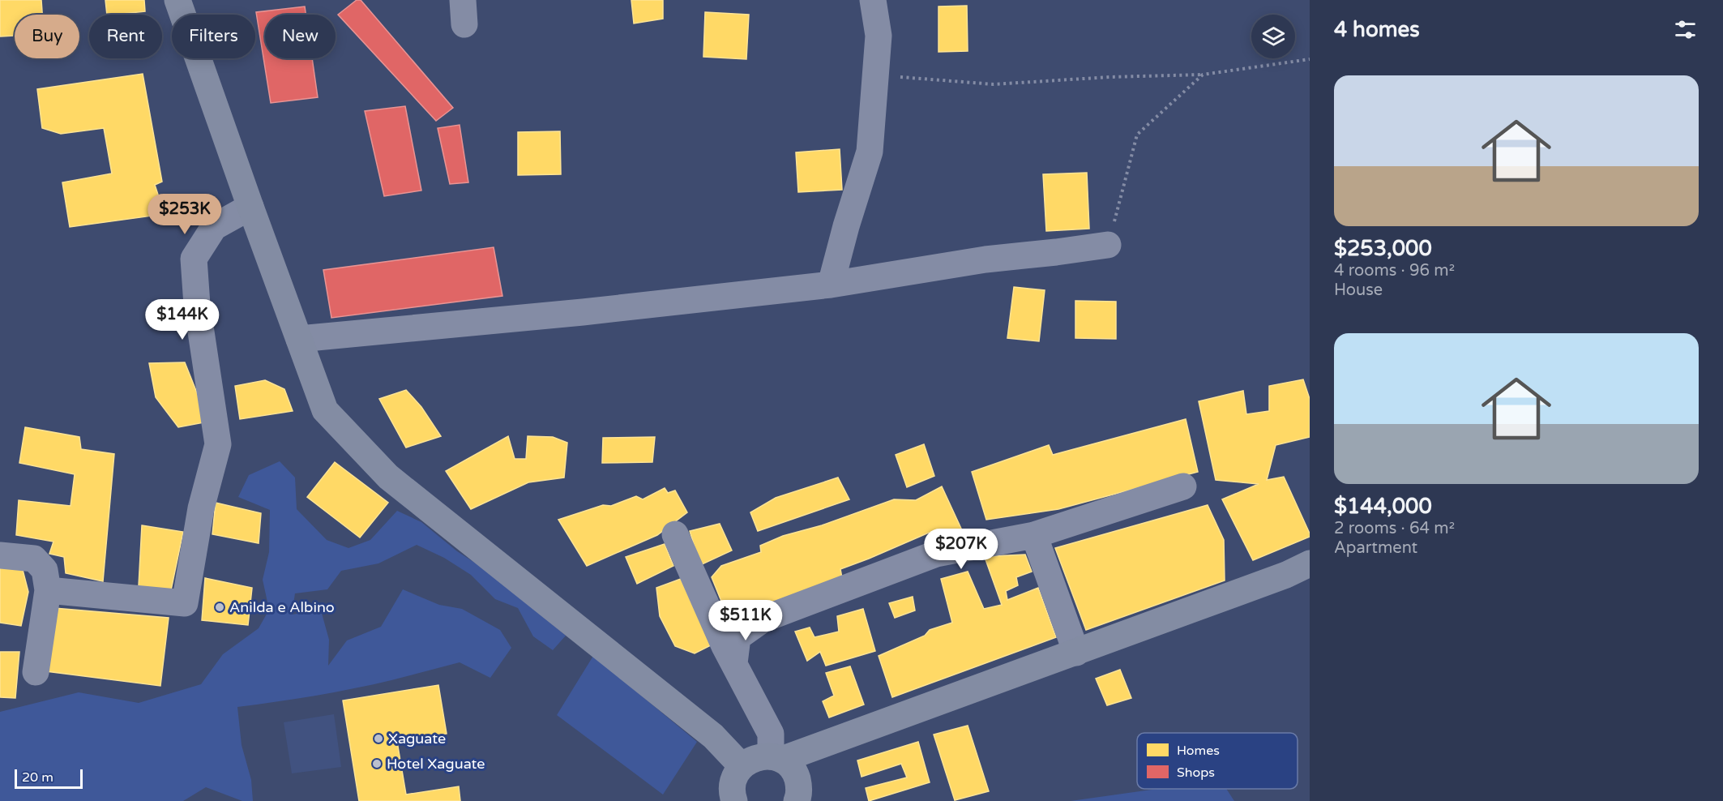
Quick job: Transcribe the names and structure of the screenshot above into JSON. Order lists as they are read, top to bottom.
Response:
{
  "places": ["Anilda e Albino", "Xaguate", "Hotel Xaguate"],
  "legend": ["Homes", "Shops"],
  "scale_bar": "20 m",
  "page": {
    "heading": "4 homes",
    "chip": [
      "Buy",
      "Rent",
      "Filters",
      "New"
    ],
    "list": [
      {
        "name": "$253,000",
        "note": "4 rooms · 96 m² · House"
      },
      {
        "name": "$144,000",
        "note": "2 rooms · 64 m² · Apartment"
      }
    ],
    "price": [
      "$253K",
      "$144K",
      "$207K",
      "$511K"
    ],
    "scale": "20 m"
  }
}
